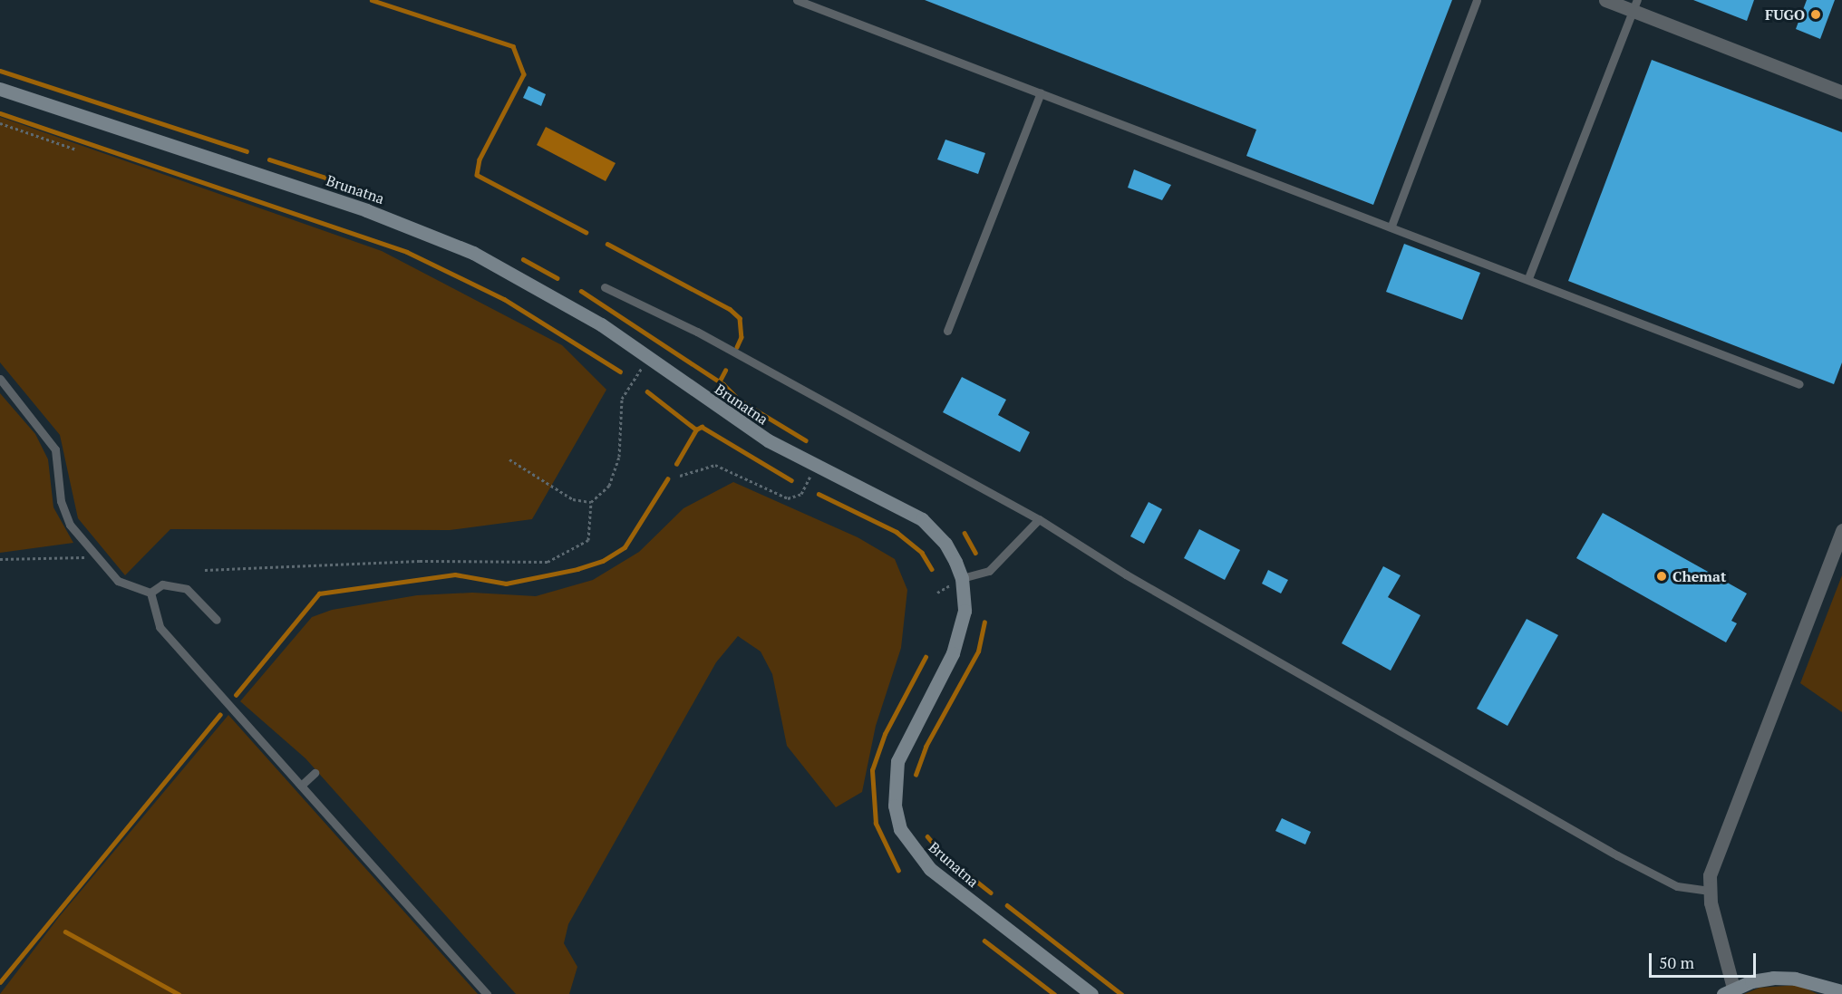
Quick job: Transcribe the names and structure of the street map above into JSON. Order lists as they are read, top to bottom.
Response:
{
  "streets": {
    "street": ["Brunatna"]
  },
  "places": ["FUGO", "Chemat"],
  "scale_bar": "50 m"
}
